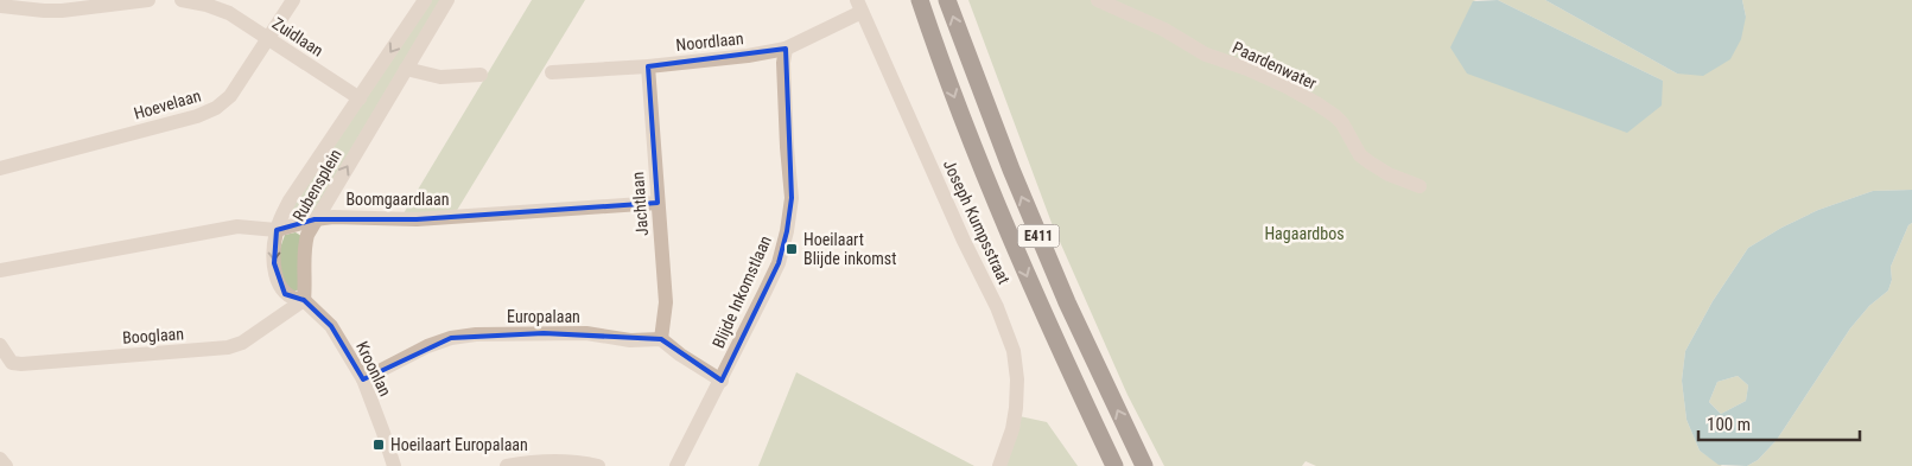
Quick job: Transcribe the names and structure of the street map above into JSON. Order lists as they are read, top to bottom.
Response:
{
  "streets": {
    "highway": ["E411"],
    "street": [
      "Zuidlaan",
      "Noordlaan",
      "Paardenwater",
      "Hoevelaan",
      "Rubensplein",
      "Boomgaardlaan",
      "Jachtlaan",
      "Joseph Kumpsstraat",
      "Blijde Inkomstlaan",
      "Europalaan",
      "Booglaan",
      "Kroonlan"
    ]
  },
  "crossings": [
    ["Zuidlaan", "Hoevelaan"],
    ["Zuidlaan", "Rubensplein"],
    ["Noordlaan", "Jachtlaan"],
    ["Noordlaan", "Joseph Kumpsstraat"],
    ["Noordlaan", "Blijde Inkomstlaan"],
    ["Rubensplein", "Boomgaardlaan"],
    ["Rubensplein", "Booglaan"],
    ["Rubensplein", "Kroonlan"],
    ["Boomgaardlaan", "Jachtlaan"],
    ["Jachtlaan", "Europalaan"],
    ["Europalaan", "Kroonlan"],
    ["Booglaan", "Kroonlan"]
  ],
  "parks": ["Hagaardbos"],
  "places": {
    "transit": ["Hoeilaart Blijde inkomst", "Hoeilaart Europalaan"]
  },
  "scale_bar": "100 m"
}
